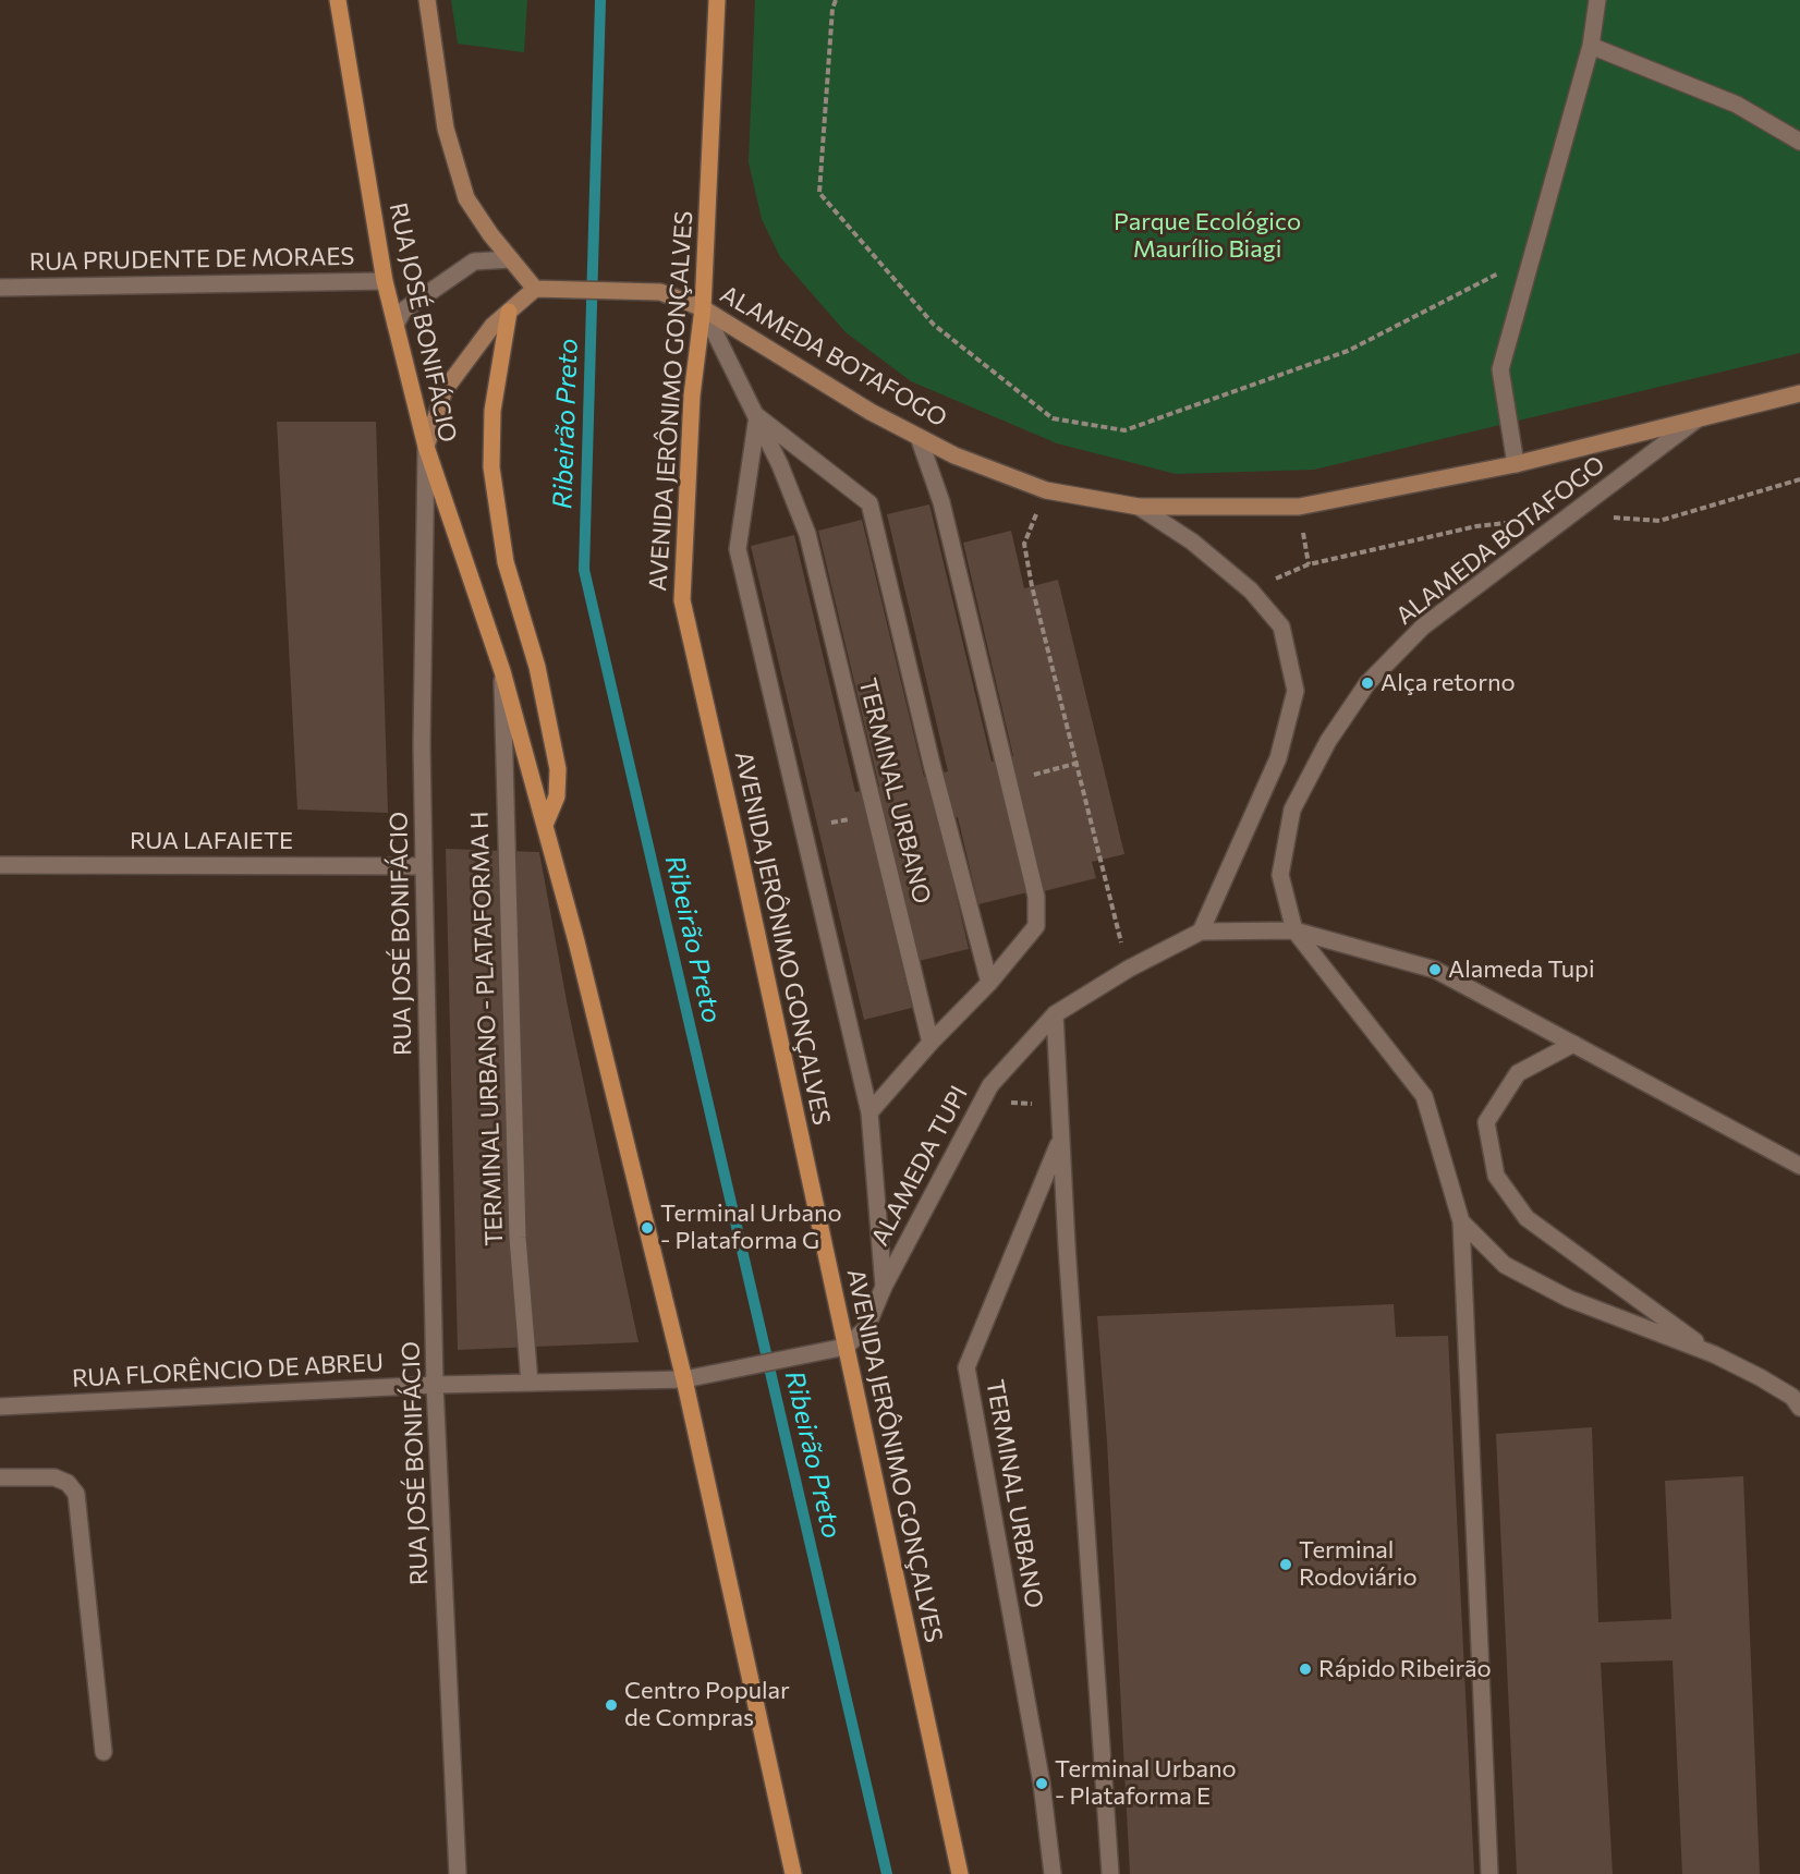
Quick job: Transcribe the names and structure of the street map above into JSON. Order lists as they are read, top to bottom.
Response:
{
  "streets": {
    "main road": ["RUA JOSÉ BONIFÁCIO", "ALAMEDA BOTAFOGO", "AVENIDA JERÔNIMO GONÇALVES"],
    "street": [
      "RUA PRUDENTE DE MORAES",
      "TERMINAL URBANO",
      "RUA LAFAIETE",
      "TERMINAL URBANO - PLATAFORMA H",
      "ALAMEDA TUPI",
      "RUA FLORÊNCIO DE ABREU"
    ]
  },
  "crossings": [
    ["RUA PRUDENTE DE MORAES", "RUA JOSÉ BONIFÁCIO"],
    ["RUA JOSÉ BONIFÁCIO", "RUA LAFAIETE"],
    ["RUA JOSÉ BONIFÁCIO", "RUA FLORÊNCIO DE ABREU"],
    ["ALAMEDA BOTAFOGO", "AVENIDA JERÔNIMO GONÇALVES"],
    ["ALAMEDA BOTAFOGO", "TERMINAL URBANO"],
    ["ALAMEDA BOTAFOGO", "ALAMEDA TUPI"],
    ["AVENIDA JERÔNIMO GONÇALVES", "TERMINAL URBANO"],
    ["AVENIDA JERÔNIMO GONÇALVES", "ALAMEDA TUPI"],
    ["AVENIDA JERÔNIMO GONÇALVES", "RUA FLORÊNCIO DE ABREU"],
    ["TERMINAL URBANO - PLATAFORMA H", "RUA FLORÊNCIO DE ABREU"],
    ["ALAMEDA TUPI", "RUA FLORÊNCIO DE ABREU"]
  ],
  "water": ["Ribeirão Preto"],
  "parks": ["Parque Ecológico Maurílio Biagi"],
  "places": [
    "Alça retorno",
    "Alameda Tupi",
    "Terminal Urbano - Plataforma G",
    "Terminal Rodoviário",
    "Rápido Ribeirão",
    "Centro Popular de Compras",
    "Terminal Urbano - Plataforma E"
  ]
}
